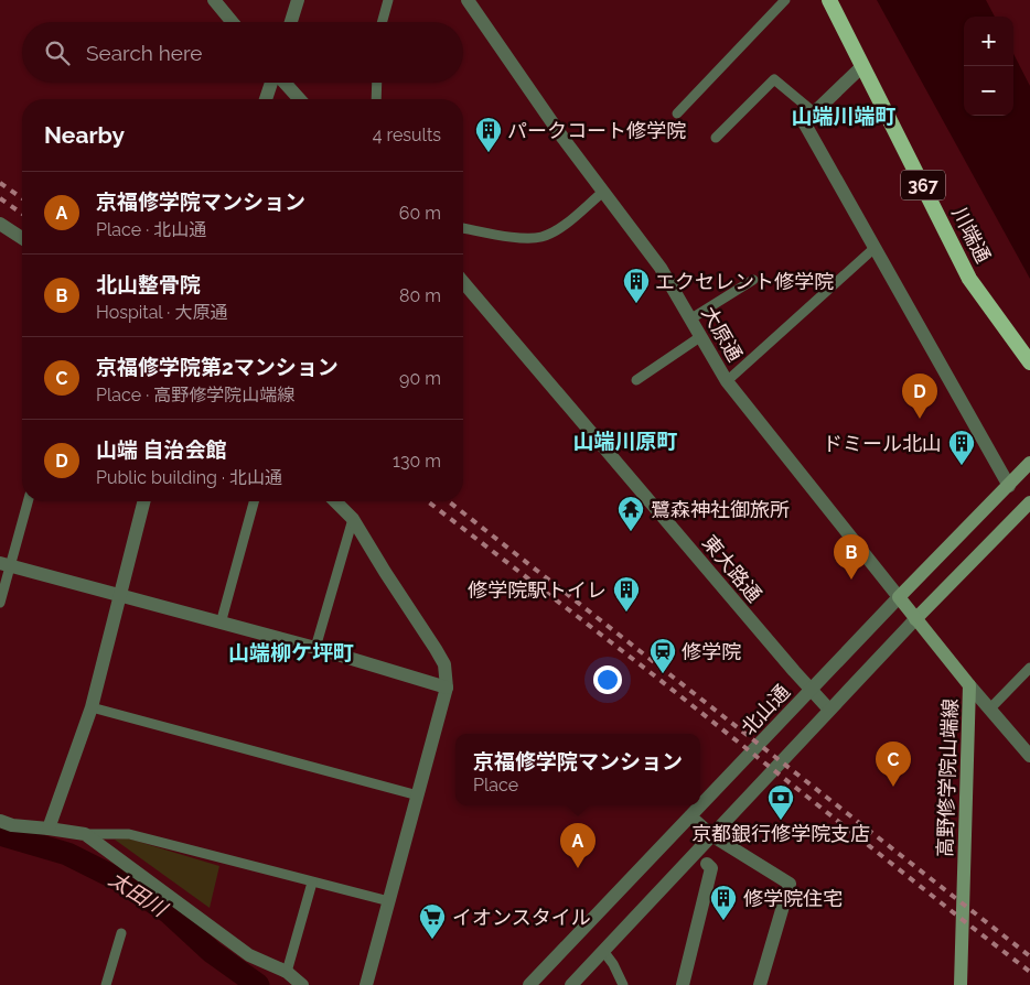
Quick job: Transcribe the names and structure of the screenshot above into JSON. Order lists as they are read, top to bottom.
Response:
{
  "streets": {
    "highway": ["367", "川端通"],
    "main road": ["北山通", "高野修学院山端線"],
    "street": ["大原通", "東大路通"]
  },
  "crossings": [
    ["大原通", "北山通"],
    ["大原通", "高野修学院山端線"],
    ["東大路通", "北山通"],
    ["北山通", "高野修学院山端線"]
  ],
  "districts": ["山端川端町", "山端川原町", "山端柳ケ坪町"],
  "water": ["太田川"],
  "places": {
    "building": [
      "パークコート修学院",
      "エクセレント修学院",
      "ドミール北山",
      "修学院駅トイレ",
      "修学院住宅"
    ],
    "temple": ["鷺森神社御旅所"],
    "station": ["修学院"],
    "bank": ["京都銀行修学院支店"],
    "supermarket": ["イオンスタイル"]
  },
  "page": {
    "map_buttons": ["+", "−"],
    "search": "Search here",
    "heading": ["Nearby", "4 results"],
    "list": [
      {
        "mark": "A",
        "name": "京福修学院マンション",
        "note": "Place · 北山通",
        "value": "60 m"
      },
      {
        "mark": "B",
        "name": "北山整骨院",
        "note": "Hospital · 大原通",
        "value": "80 m"
      },
      {
        "mark": "C",
        "name": "京福修学院第2マンション",
        "note": "Place · 高野修学院山端線",
        "value": "90 m"
      },
      {
        "mark": "D",
        "name": "山端 自治会館",
        "note": "Public building · 北山通",
        "value": "130 m"
      }
    ],
    "pins": [
      "D",
      "B",
      "C",
      "A"
    ],
    "popup": ["京福修学院マンション", "Place"]
  }
}
